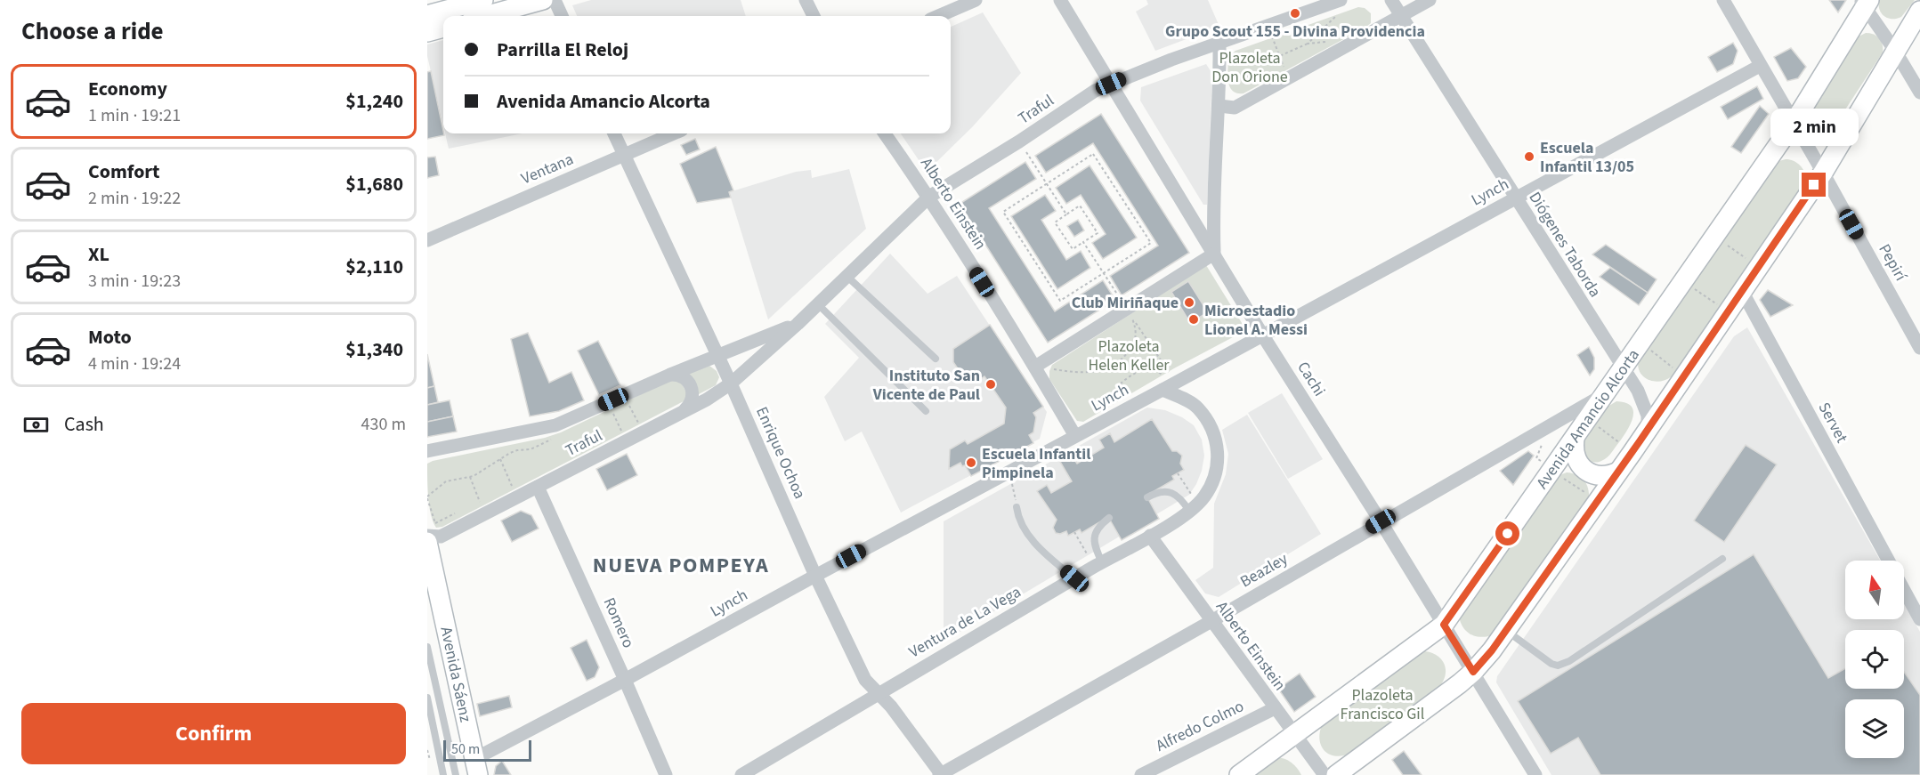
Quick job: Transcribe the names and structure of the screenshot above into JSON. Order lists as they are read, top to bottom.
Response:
{
  "streets": {
    "main road": ["Avenida Amancio Alcorta", "Avenida Sáenz"],
    "street": [
      "Traful",
      "Ventana",
      "Lynch",
      "Alberto Einstein",
      "Diógenes Taborda",
      "Pepirí",
      "Cachi",
      "Servet",
      "Enrique Ochoa",
      "Beazley",
      "Ventura de La Vega",
      "Romero",
      "Alfredo Colmo"
    ]
  },
  "crossings": [
    ["Traful", "Alberto Einstein"],
    ["Traful", "Cachi"],
    ["Traful", "Enrique Ochoa"],
    ["Traful", "Romero"],
    ["Ventana", "Enrique Ochoa"],
    ["Lynch", "Alberto Einstein"],
    ["Lynch", "Diógenes Taborda"],
    ["Lynch", "Pepirí"],
    ["Lynch", "Cachi"],
    ["Lynch", "Enrique Ochoa"],
    ["Lynch", "Romero"],
    ["Lynch", "Avenida Sáenz"],
    ["Alberto Einstein", "Avenida Amancio Alcorta"],
    ["Alberto Einstein", "Beazley"],
    ["Alberto Einstein", "Ventura de La Vega"],
    ["Alberto Einstein", "Alfredo Colmo"],
    ["Diógenes Taborda", "Avenida Amancio Alcorta"],
    ["Pepirí", "Avenida Amancio Alcorta"],
    ["Cachi", "Avenida Amancio Alcorta"],
    ["Cachi", "Beazley"],
    ["Avenida Amancio Alcorta", "Beazley"],
    ["Enrique Ochoa", "Beazley"],
    ["Enrique Ochoa", "Ventura de La Vega"]
  ],
  "districts": ["NUEVA POMPEYA"],
  "parks": ["Plazoleta Don Orione", "Plazoleta Helen Keller", "Plazoleta Francisco Gil"],
  "places": [
    "Grupo Scout 155 - Divina Providencia",
    "Escuela Infantil 13/05",
    "Club Miriñaque",
    "Microestadio Lionel A. Messi",
    "Instituto San Vicente de Paul",
    "Escuela Infantil Pimpinela"
  ],
  "scale_bar": "50 m",
  "north": "top",
  "page": {
    "heading": "Choose a ride",
    "banner": ["Parrilla El Reloj", "Avenida Amancio Alcorta"],
    "list": [
      {
        "name": "Economy",
        "note": "1 min · 19:21",
        "value": "$1,240"
      },
      {
        "name": "Comfort",
        "note": "2 min · 19:22",
        "value": "$1,680"
      },
      {
        "name": "XL",
        "note": "3 min · 19:23",
        "value": "$2,110"
      },
      {
        "name": "Moto",
        "note": "4 min · 19:24",
        "value": "$1,340"
      }
    ],
    "bubble": "2 min",
    "pay": ["Cash", "430 m"],
    "buttons": "Confirm",
    "scale": "50 m"
  }
}
